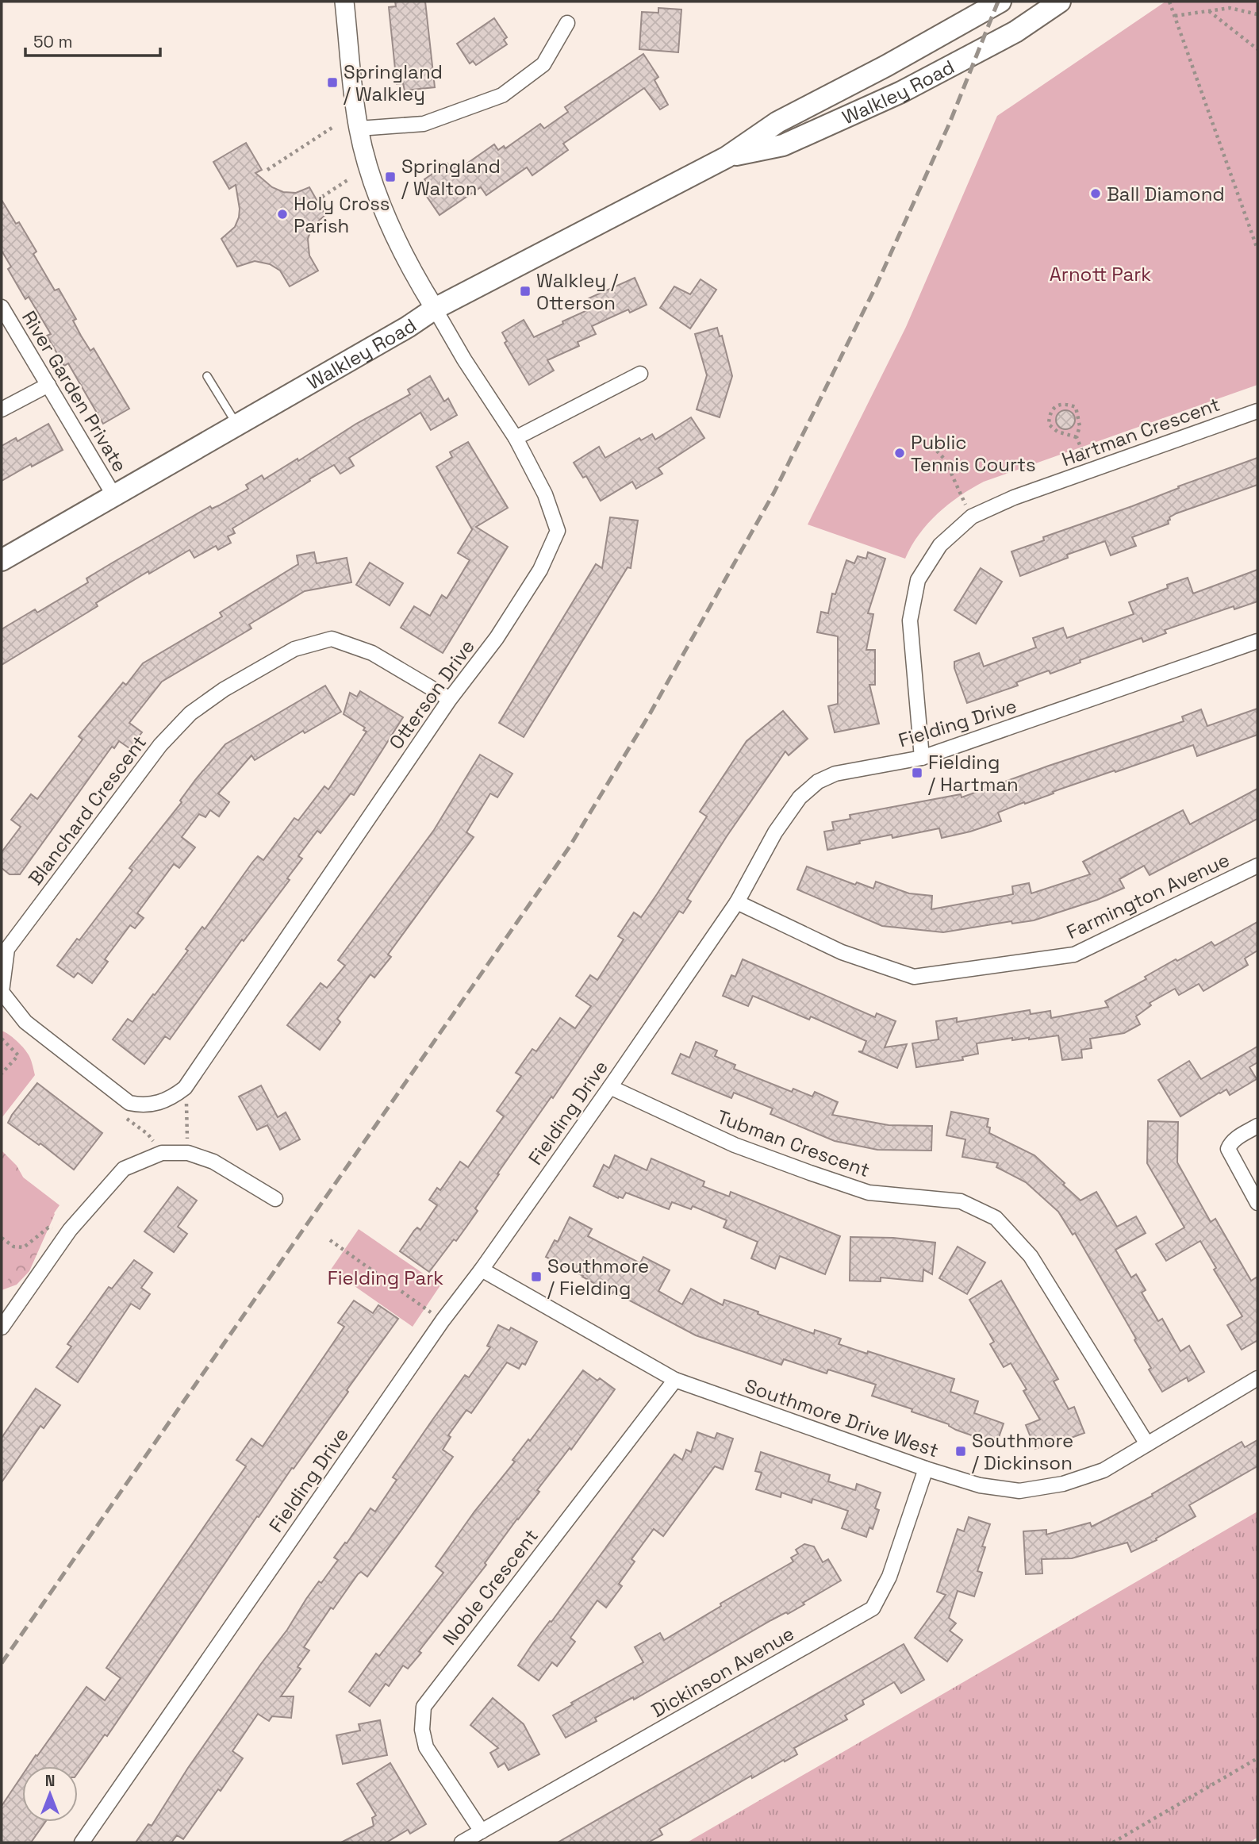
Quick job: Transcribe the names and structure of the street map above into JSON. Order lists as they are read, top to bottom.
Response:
{
  "streets": {
    "main road": ["Walkley Road"],
    "street": [
      "River Garden Private",
      "Hartman Crescent",
      "Otterson Drive",
      "Fielding Drive",
      "Blanchard Crescent",
      "Farmington Avenue",
      "Tubman Crescent",
      "Southmore Drive West",
      "Noble Crescent",
      "Dickinson Avenue"
    ]
  },
  "crossings": [
    ["Walkley Road", "River Garden Private"],
    ["Walkley Road", "Otterson Drive"],
    ["Hartman Crescent", "Fielding Drive"],
    ["Otterson Drive", "Blanchard Crescent"],
    ["Fielding Drive", "Farmington Avenue"],
    ["Fielding Drive", "Tubman Crescent"],
    ["Fielding Drive", "Southmore Drive West"],
    ["Tubman Crescent", "Southmore Drive West"],
    ["Southmore Drive West", "Noble Crescent"],
    ["Southmore Drive West", "Dickinson Avenue"],
    ["Noble Crescent", "Dickinson Avenue"]
  ],
  "parks": ["Arnott Park", "Fielding Park"],
  "places": {
    "transit": [
      "Springland / Walkley",
      "Springland / Walton",
      "Walkley / Otterson",
      "Fielding / Hartman",
      "Southmore / Fielding",
      "Southmore / Dickinson"
    ],
    "other": ["Ball Diamond", "Holy Cross Parish", "Public Tennis Courts"]
  },
  "scale_bar": "50 m",
  "north": "top"
}
